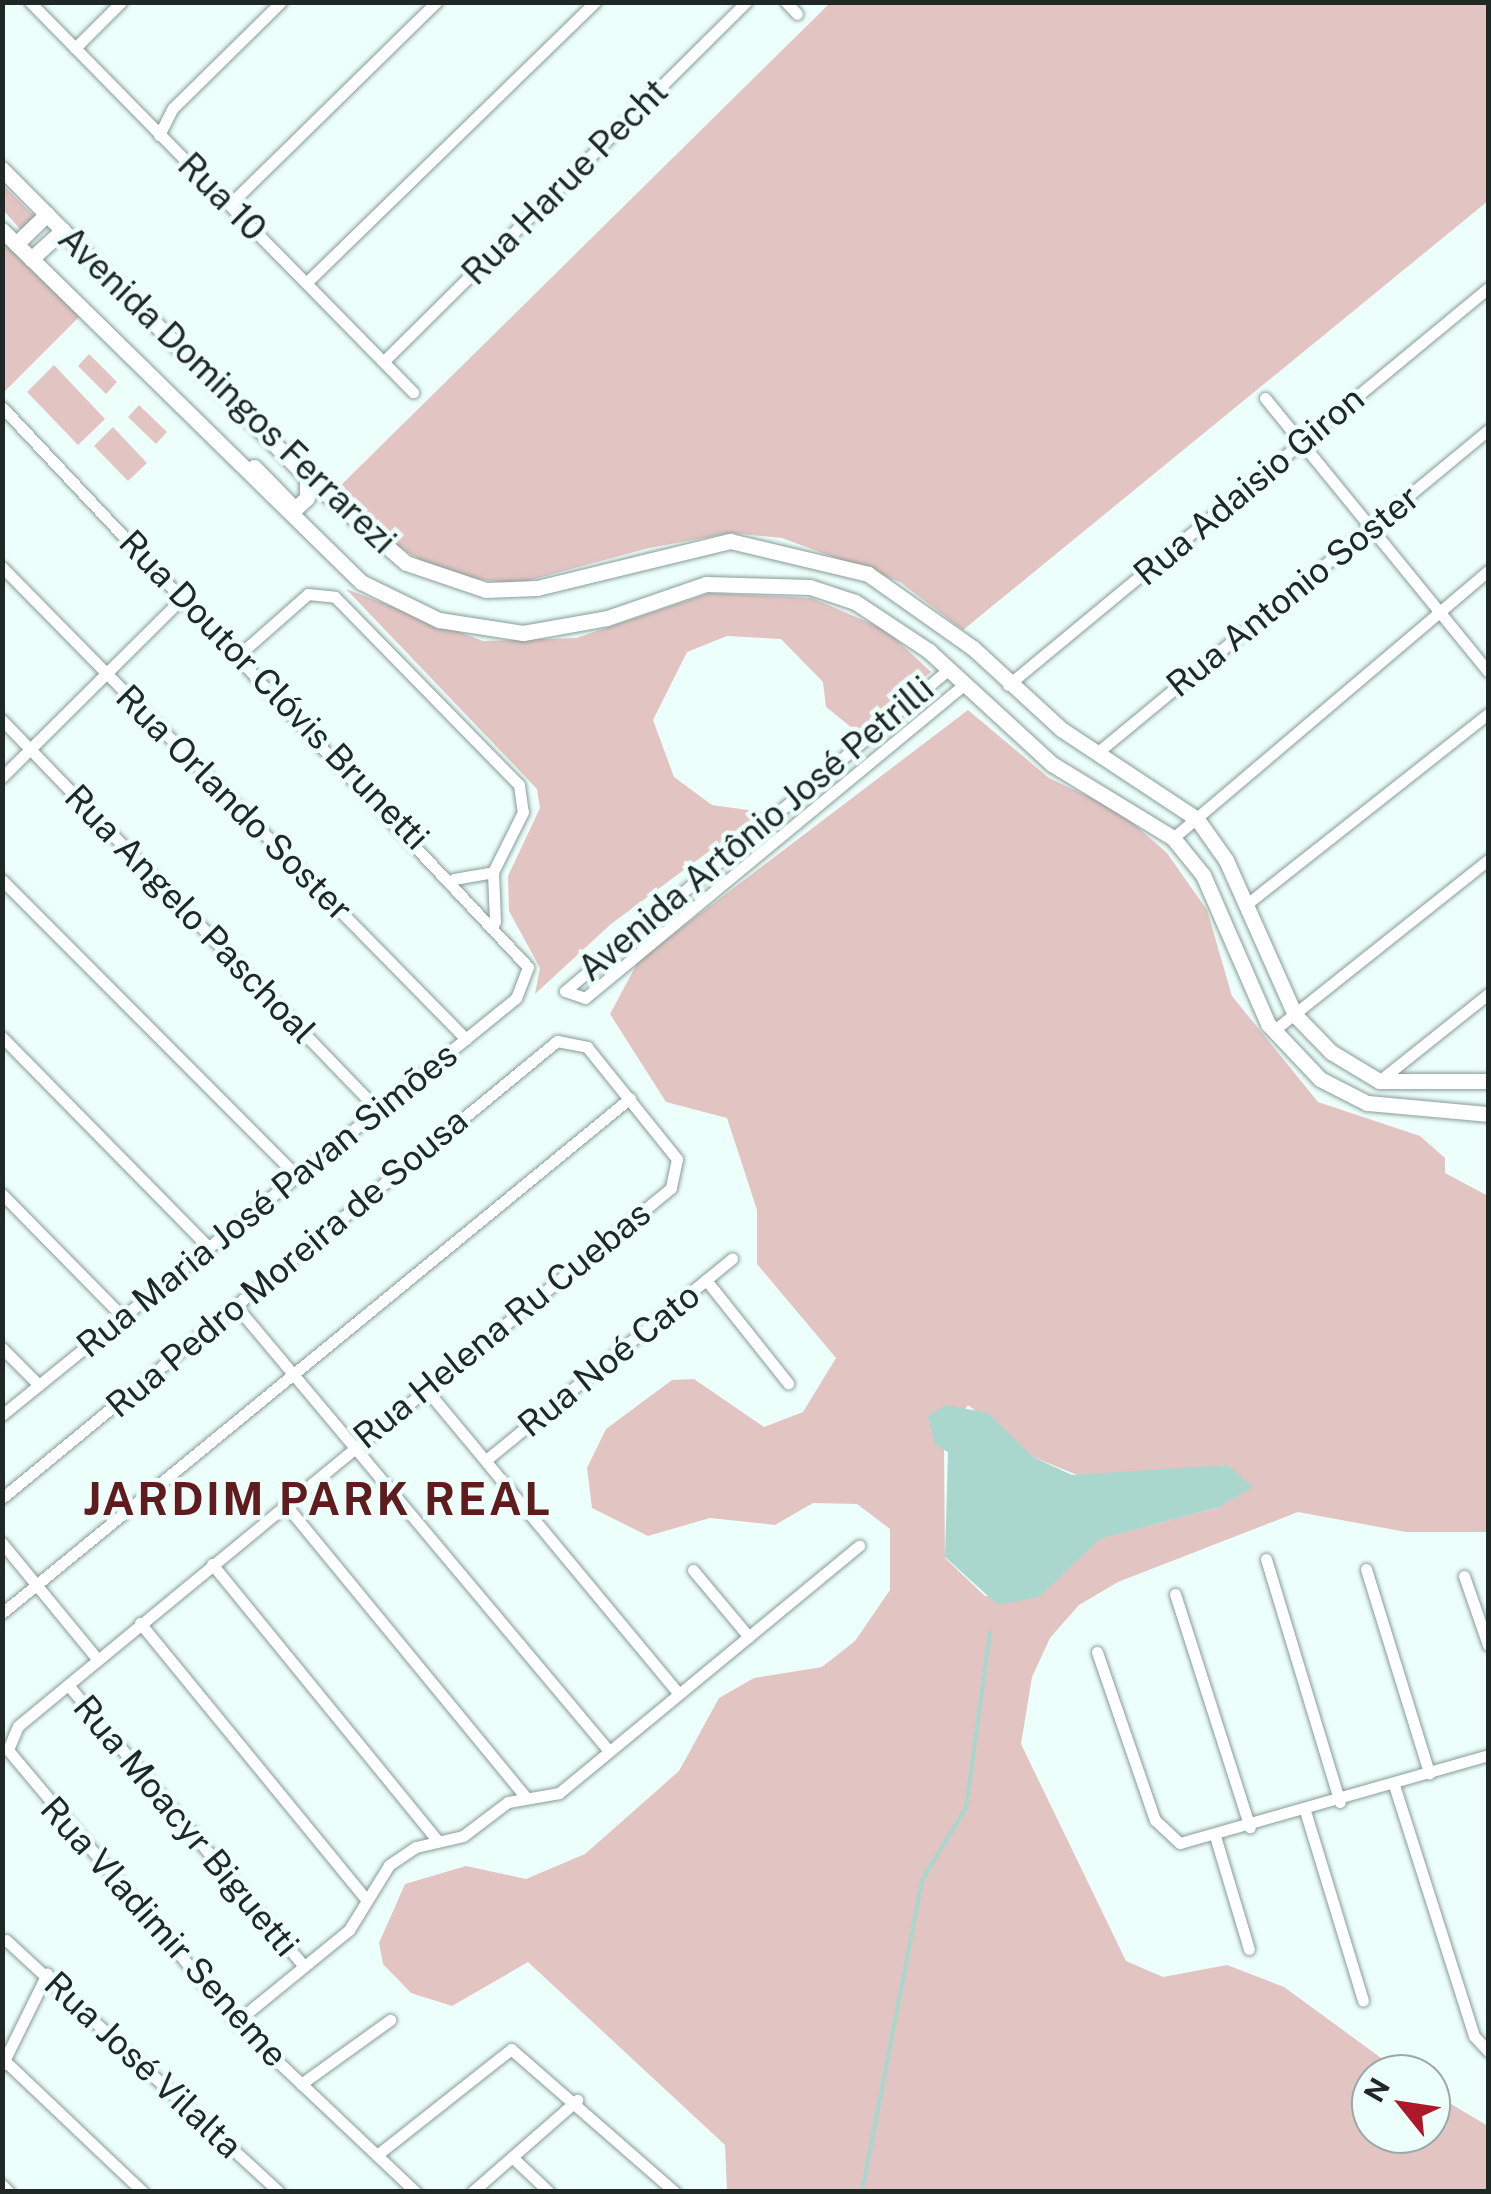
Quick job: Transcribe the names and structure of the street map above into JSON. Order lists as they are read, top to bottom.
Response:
{
  "streets": {
    "main road": ["Avenida Domingos Ferrarezi"],
    "street": [
      "Rua Harue Pecht",
      "Rua 10",
      "Rua Adaisio Giron",
      "Rua Antonio Soster",
      "Rua Doutor Clóvis Brunetti",
      "Rua Orlando Soster",
      "Avenida Artônio José Petrilli",
      "Rua Angelo Paschoal",
      "Rua Maria José Pavan Simões",
      "Rua Pedro Moreira de Sousa",
      "Rua Helena Ru Cuebas",
      "Rua Noé Cato",
      "Rua Moacyr Biguetti",
      "Rua Vladimir Seneme",
      "Rua José Vilalta"
    ]
  },
  "crossings": [
    ["Rua Harue Pecht", "Rua 10"],
    ["Avenida Domingos Ferrarezi", "Rua Adaisio Giron"],
    ["Avenida Domingos Ferrarezi", "Rua Antonio Soster"],
    ["Avenida Domingos Ferrarezi", "Avenida Artônio José Petrilli"],
    ["Rua Doutor Clóvis Brunetti", "Rua Maria José Pavan Simões"],
    ["Rua Orlando Soster", "Rua Maria José Pavan Simões"],
    ["Rua Angelo Paschoal", "Rua Maria José Pavan Simões"],
    ["Rua Pedro Moreira de Sousa", "Rua Helena Ru Cuebas"],
    ["Rua Helena Ru Cuebas", "Rua Moacyr Biguetti"],
    ["Rua Helena Ru Cuebas", "Rua Vladimir Seneme"]
  ],
  "districts": ["JARDIM PARK REAL"],
  "north": "top left"
}
